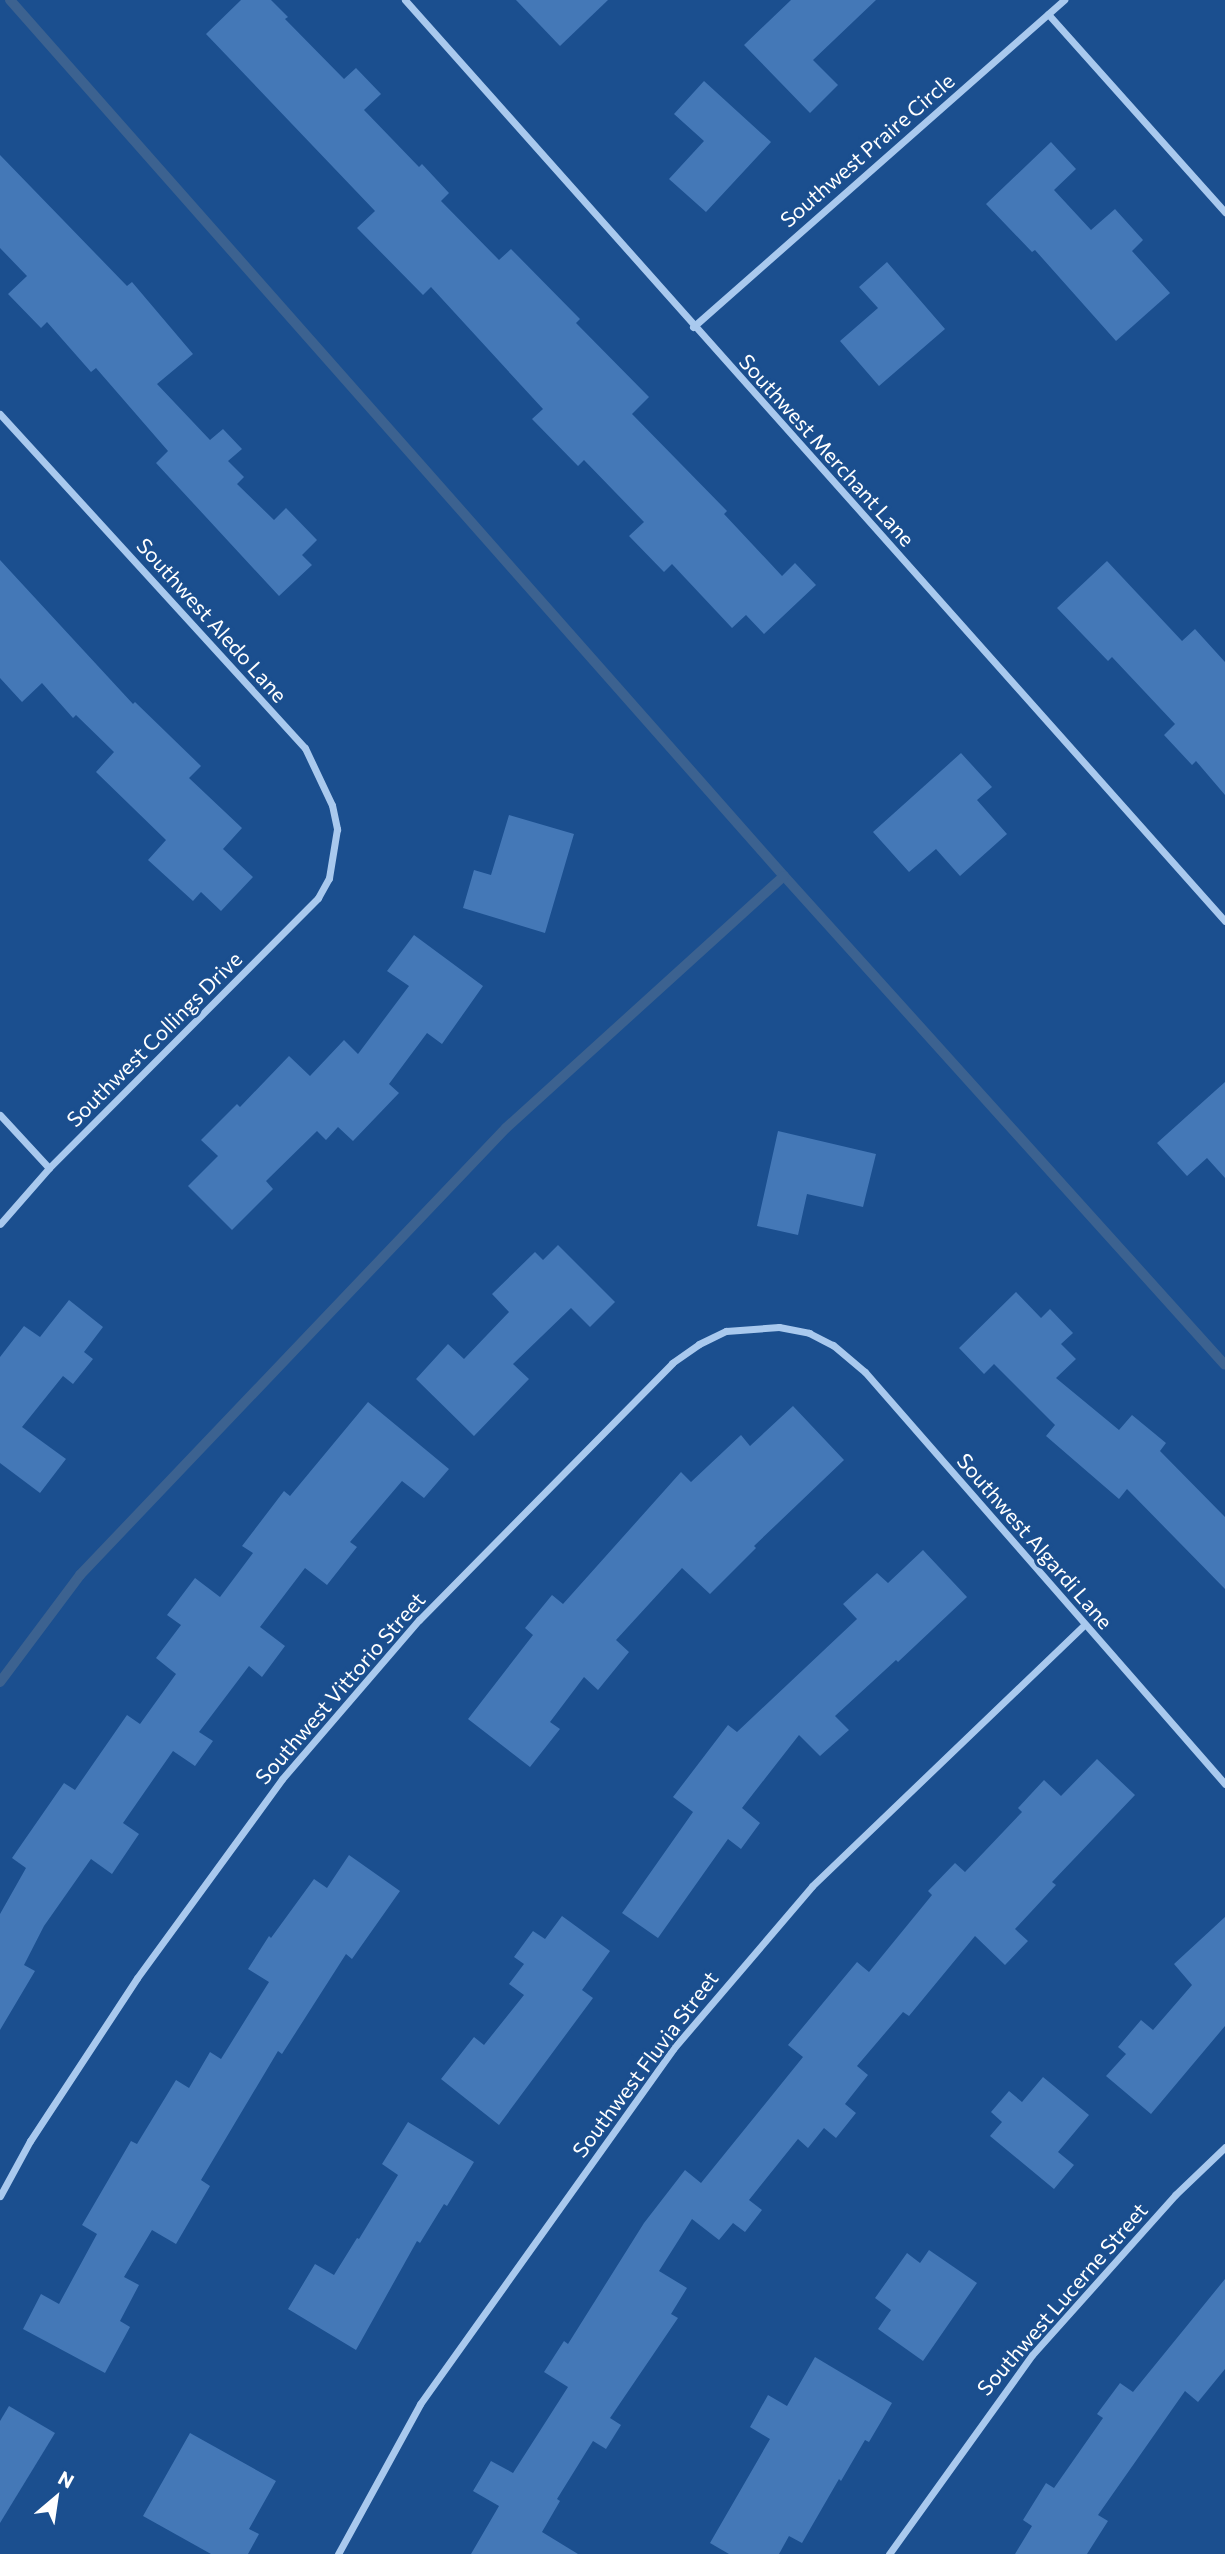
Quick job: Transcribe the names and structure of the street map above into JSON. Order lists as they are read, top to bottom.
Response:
{
  "streets": {
    "street": [
      "Southwest Praire Circle",
      "Southwest Merchant Lane",
      "Southwest Aledo Lane",
      "Southwest Collings Drive",
      "Southwest Algardi Lane",
      "Southwest Vittorio Street",
      "Southwest Fluvia Street",
      "Southwest Lucerne Street"
    ]
  },
  "crossings": [
    ["Southwest Praire Circle", "Southwest Merchant Lane"],
    ["Southwest Aledo Lane", "Southwest Collings Drive"],
    ["Southwest Algardi Lane", "Southwest Vittorio Street"],
    ["Southwest Algardi Lane", "Southwest Fluvia Street"]
  ],
  "north": "top right"
}
